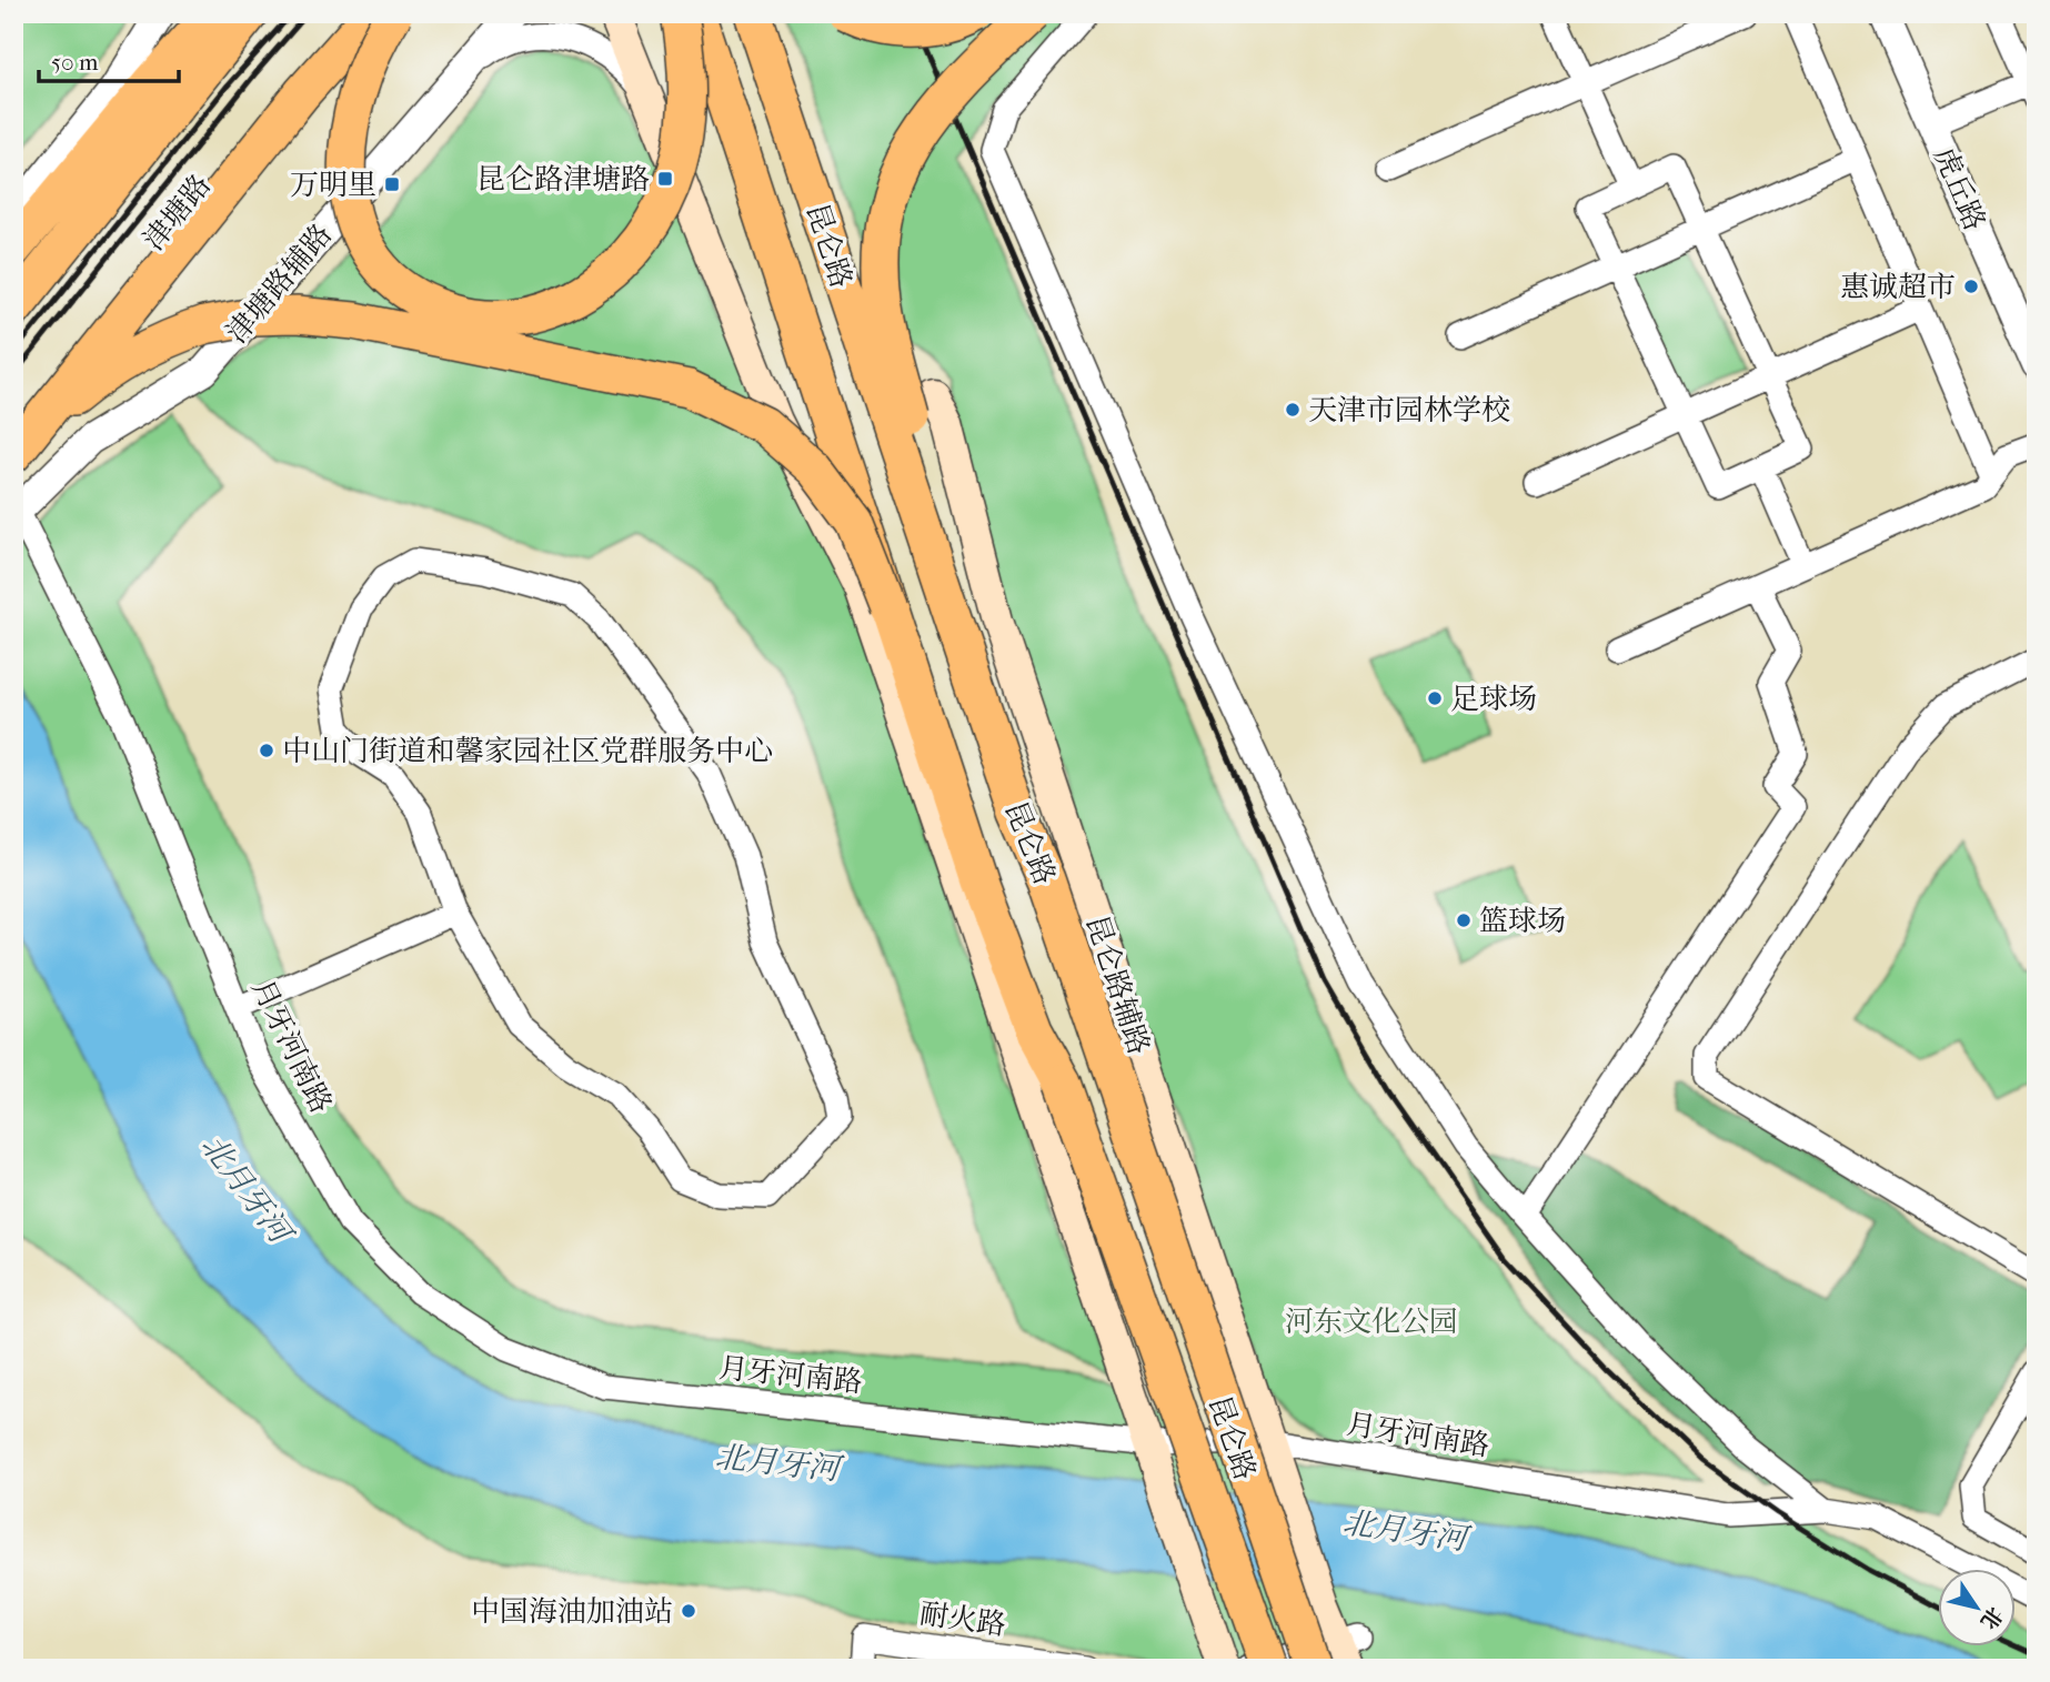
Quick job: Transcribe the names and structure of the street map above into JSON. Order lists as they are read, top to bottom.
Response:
{
  "streets": {
    "highway": ["津塘路", "昆仑路"],
    "main road": ["昆仑路辅路"],
    "street": [
      "虎丘路",
      "津塘路辅路",
      "月牙河南路",
      "耐火路"
    ]
  },
  "crossings": [
    ["昆仑路", "昆仑路辅路"],
    ["津塘路辅路", "月牙河南路"],
    ["昆仑路辅路", "月牙河南路"]
  ],
  "water": ["北月牙河"],
  "parks": ["河东文化公园"],
  "places": {
    "transit": ["昆仑路津塘路", "万明里"],
    "other": [
      "惠诚超市",
      "天津市园林学校",
      "足球场",
      "中山门街道和馨家园社区党群服务中心",
      "篮球场",
      "中国海油加油站"
    ]
  },
  "scale_bar": "50 m",
  "north": "bottom right"
}
